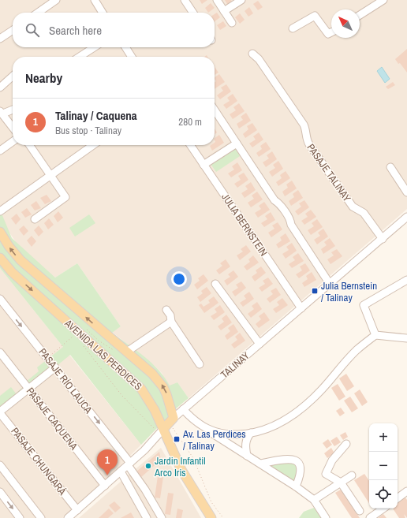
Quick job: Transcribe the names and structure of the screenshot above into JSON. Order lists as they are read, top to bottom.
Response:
{
  "streets": {
    "main road": ["AVENIDA LAS PERDICES", "TALINAY"],
    "street": [
      "PASAJE TALINAY",
      "JULIA BERNSTEIN",
      "PASAJE RÍO LAUCA",
      "PASAJE CAQUENA",
      "PASAJE CHUNGARÁ"
    ]
  },
  "crossings": [
    ["PASAJE TALINAY", "TALINAY"],
    ["JULIA BERNSTEIN", "TALINAY"],
    ["AVENIDA LAS PERDICES", "TALINAY"],
    ["TALINAY", "PASAJE RÍO LAUCA"],
    ["TALINAY", "PASAJE CAQUENA"],
    ["TALINAY", "PASAJE CHUNGARÁ"]
  ],
  "one_way": ["PASAJE RÍO LAUCA"],
  "places": {
    "transit": ["Julia Bernstein / Talinay", "Av. Las Perdices / Talinay"],
    "other": ["Jardin Infantil Arco Iris"]
  },
  "north": "top left",
  "page": {
    "search": "Search here",
    "heading": "Nearby",
    "list": [
      {
        "mark": "1",
        "name": "Talinay / Caquena",
        "note": "Bus stop · Talinay",
        "value": "280 m"
      }
    ],
    "map_buttons": ["+", "−"],
    "pins": "1"
  }
}
